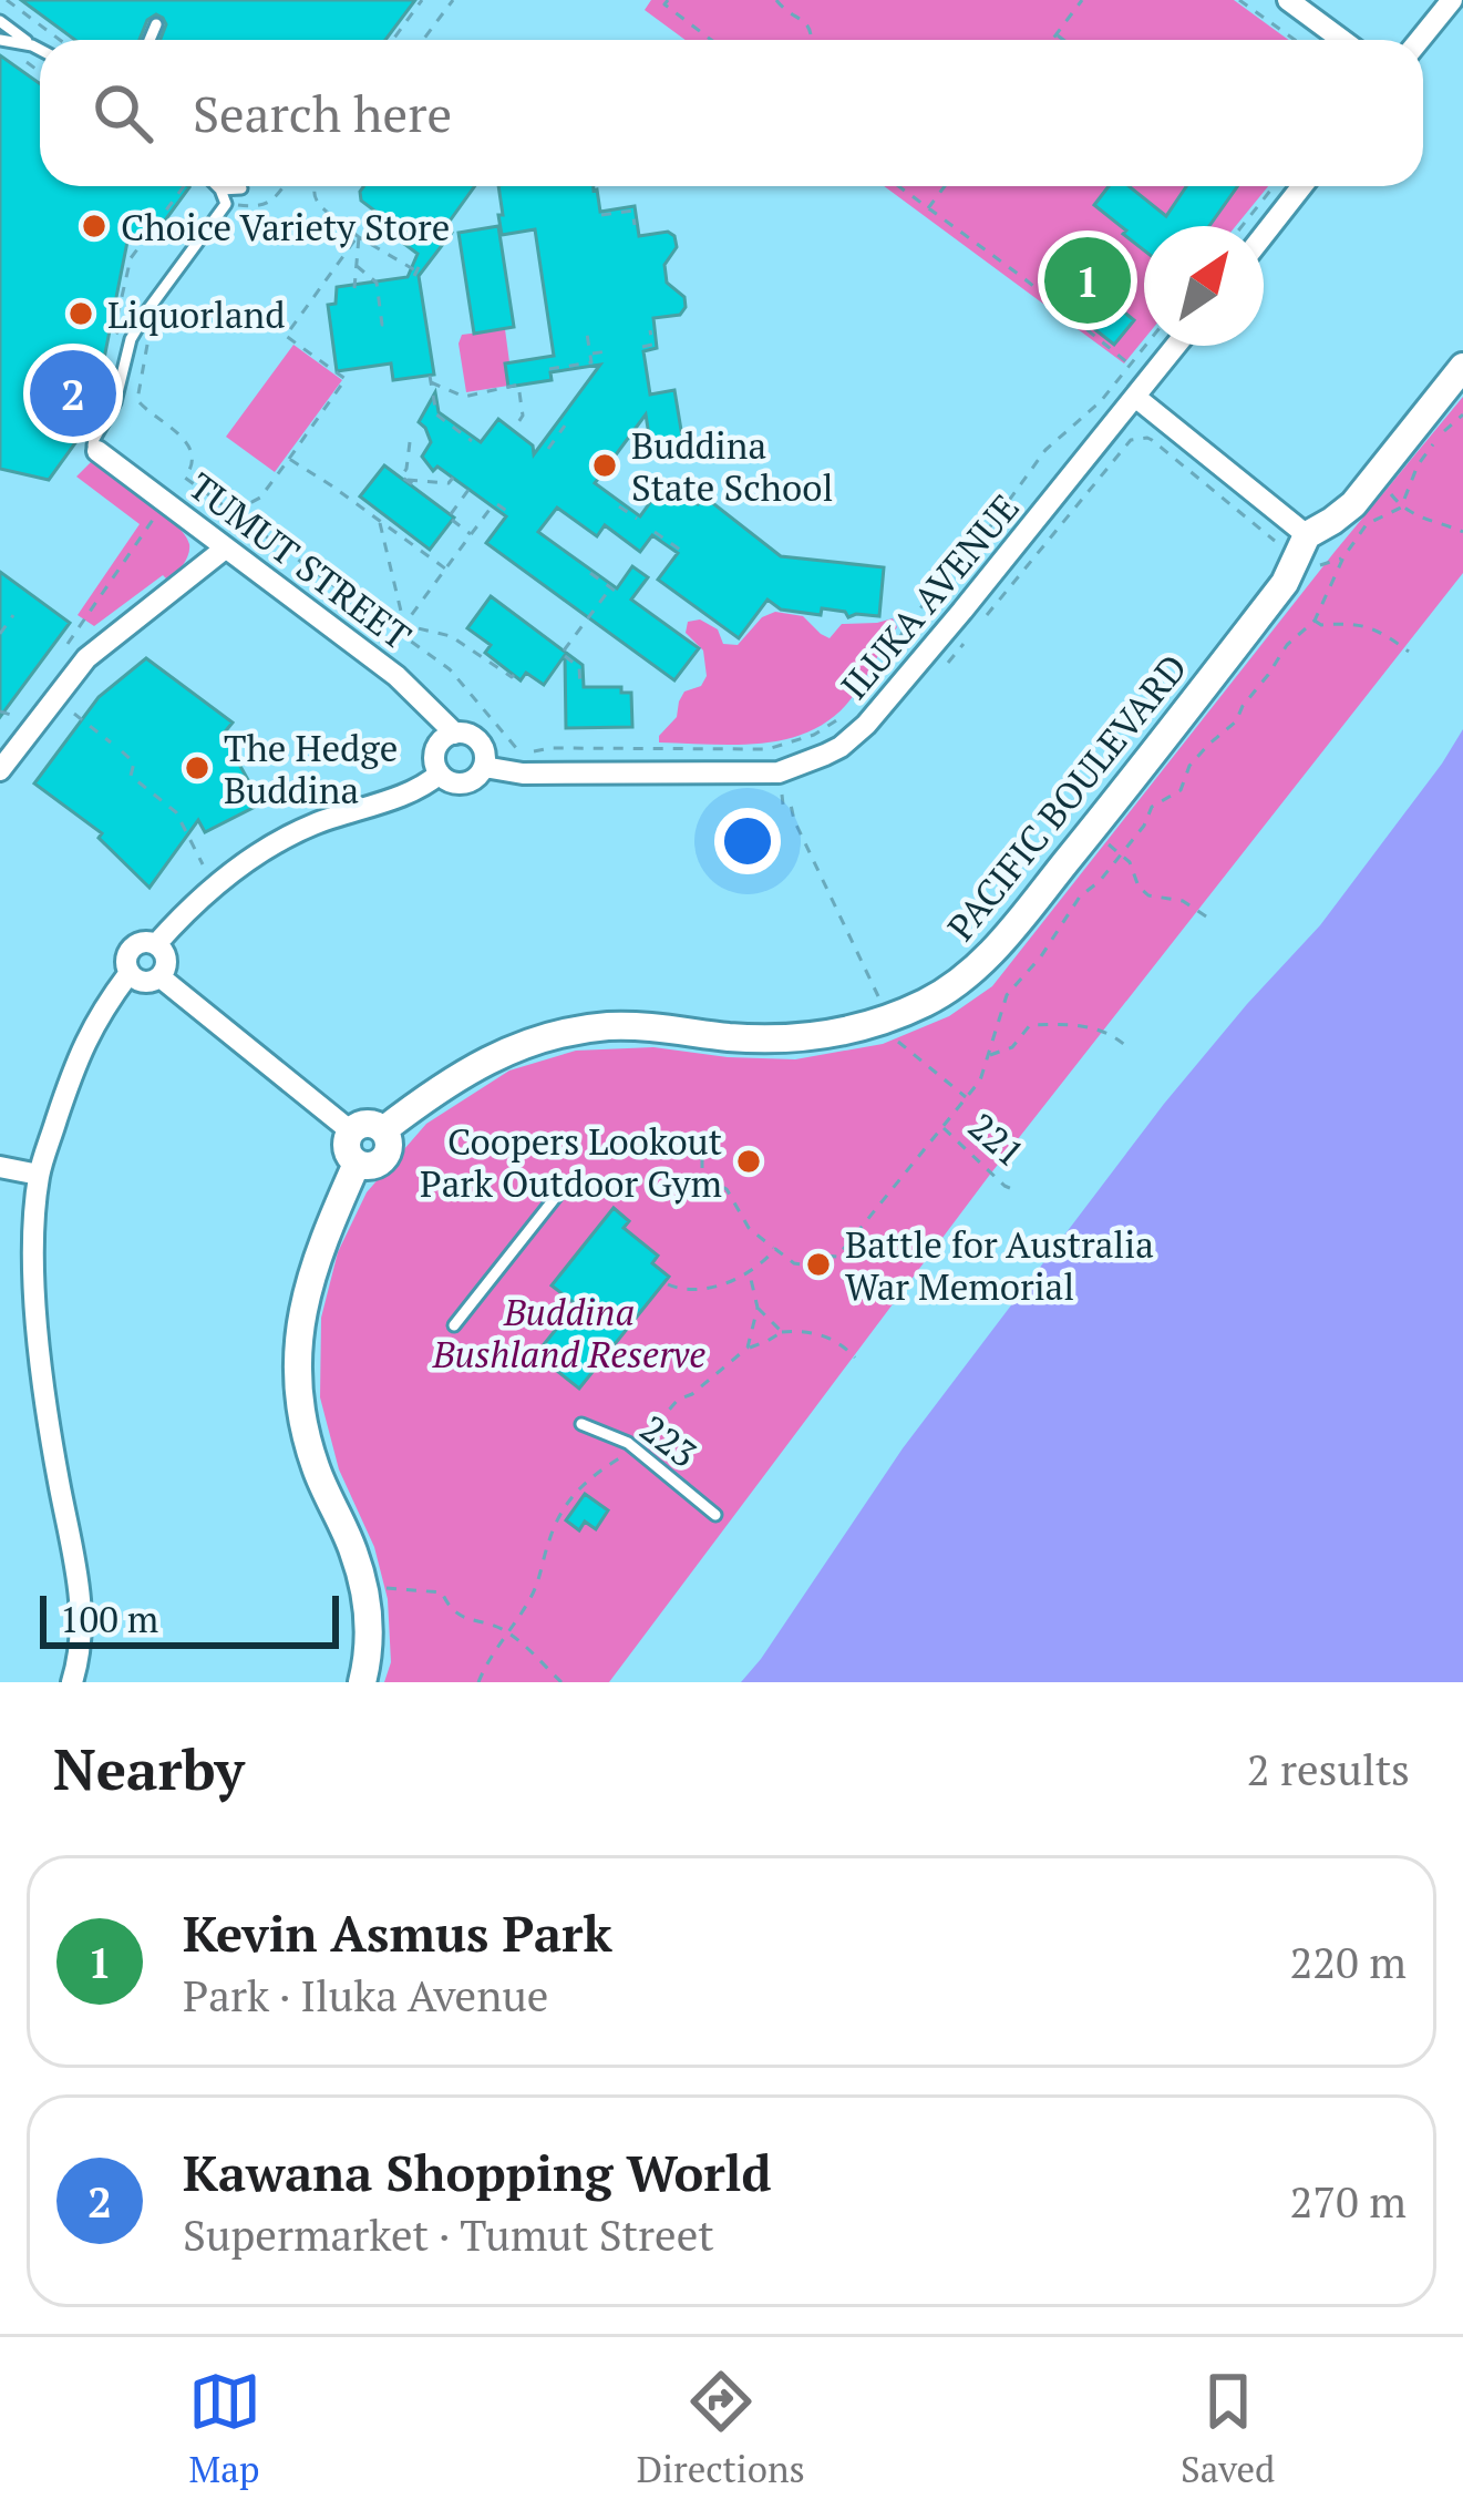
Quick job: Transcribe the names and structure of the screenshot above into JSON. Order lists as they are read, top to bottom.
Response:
{
  "streets": {
    "street": ["TUMUT STREET", "ILUKA AVENUE", "PACIFIC BOULEVARD"],
    "lane": ["223"],
    "path": ["221"]
  },
  "crossings": [
    ["TUMUT STREET", "ILUKA AVENUE"]
  ],
  "parks": ["Buddina Bushland Reserve"],
  "places": [
    "Choice Variety Store",
    "Liquorland",
    "Buddina State School",
    "The Hedge Buddina",
    "Coopers Lookout Park Outdoor Gym",
    "Battle for Australia War Memorial"
  ],
  "scale_bar": "100 m",
  "north": "top right",
  "page": {
    "search": "Search here",
    "pins": ["1", "2"],
    "scale": "100 m",
    "heading": ["Nearby", "2 results"],
    "list": [
      {
        "mark": "1",
        "name": "Kevin Asmus Park",
        "note": "Park · Iluka Avenue",
        "value": "220 m"
      },
      {
        "mark": "2",
        "name": "Kawana Shopping World",
        "note": "Supermarket · Tumut Street",
        "value": "270 m"
      }
    ],
    "nav": ["Map", "Directions", "Saved"]
  }
}
